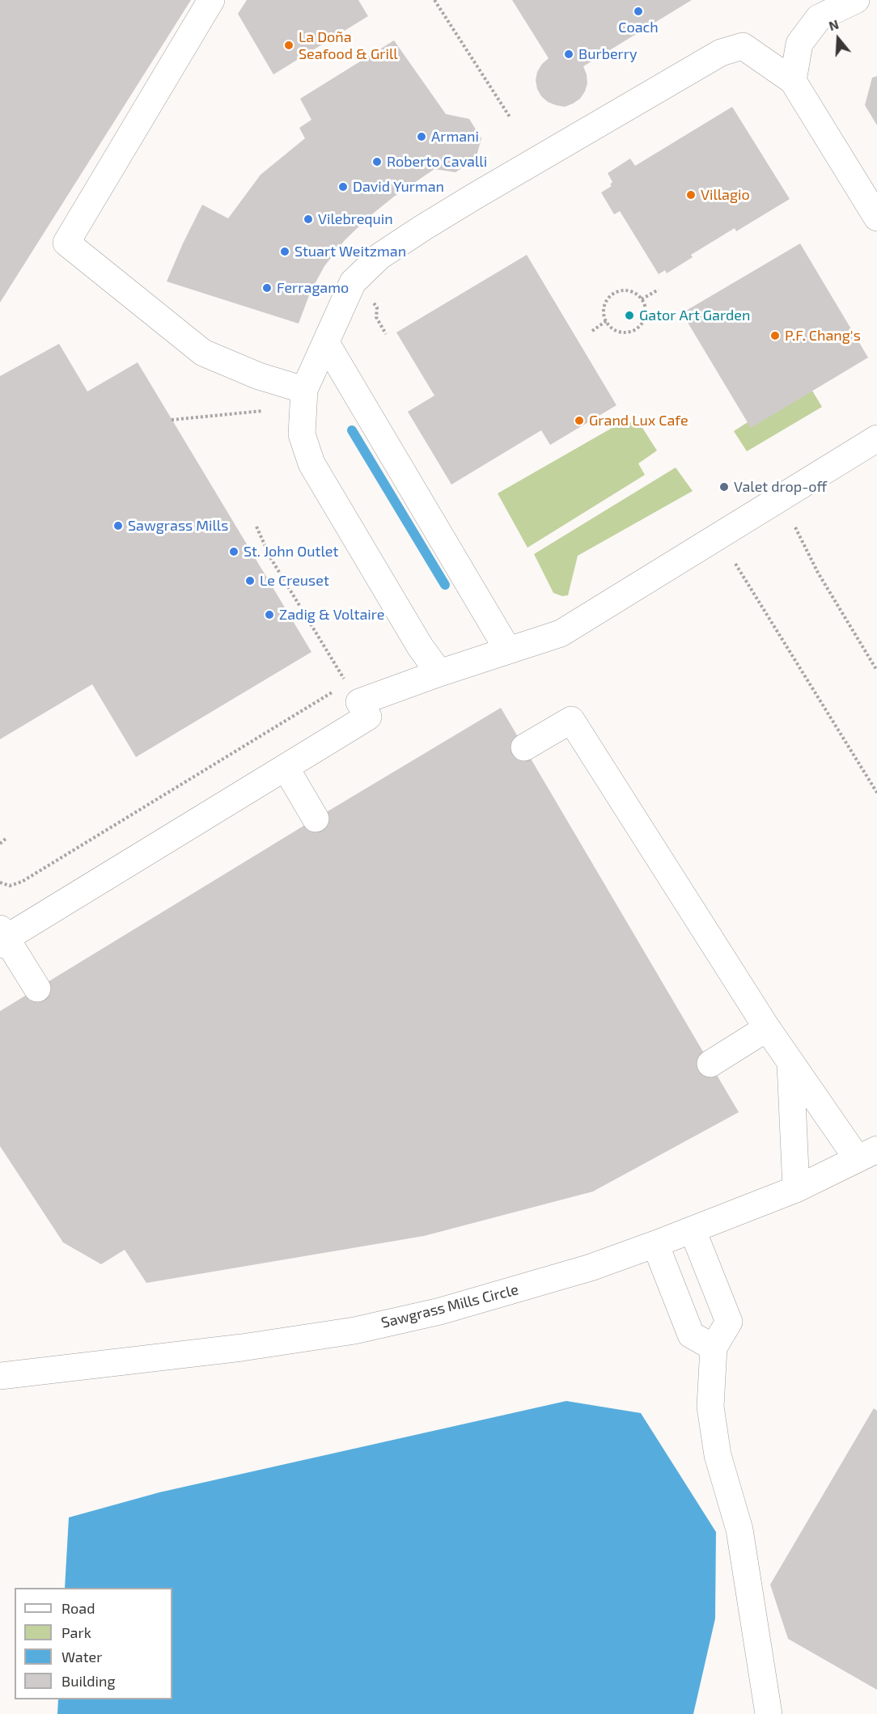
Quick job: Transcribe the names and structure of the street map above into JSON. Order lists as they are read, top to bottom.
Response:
{
  "streets": {
    "street": ["Sawgrass Mills Circle"]
  },
  "places": [
    "Coach",
    "La Doña Seafood & Grill",
    "Burberry",
    "Armani",
    "Roberto Cavalli",
    "David Yurman",
    "Villagio",
    "Vilebrequin",
    "Stuart Weitzman",
    "Ferragamo",
    "Gator Art Garden",
    "P.F. Chang's",
    "Grand Lux Cafe",
    "Valet drop-off",
    "Sawgrass Mills",
    "St. John Outlet",
    "Le Creuset",
    "Zadig & Voltaire"
  ],
  "legend": [
    "Road",
    "Park",
    "Water",
    "Building"
  ],
  "north": "top"
}
